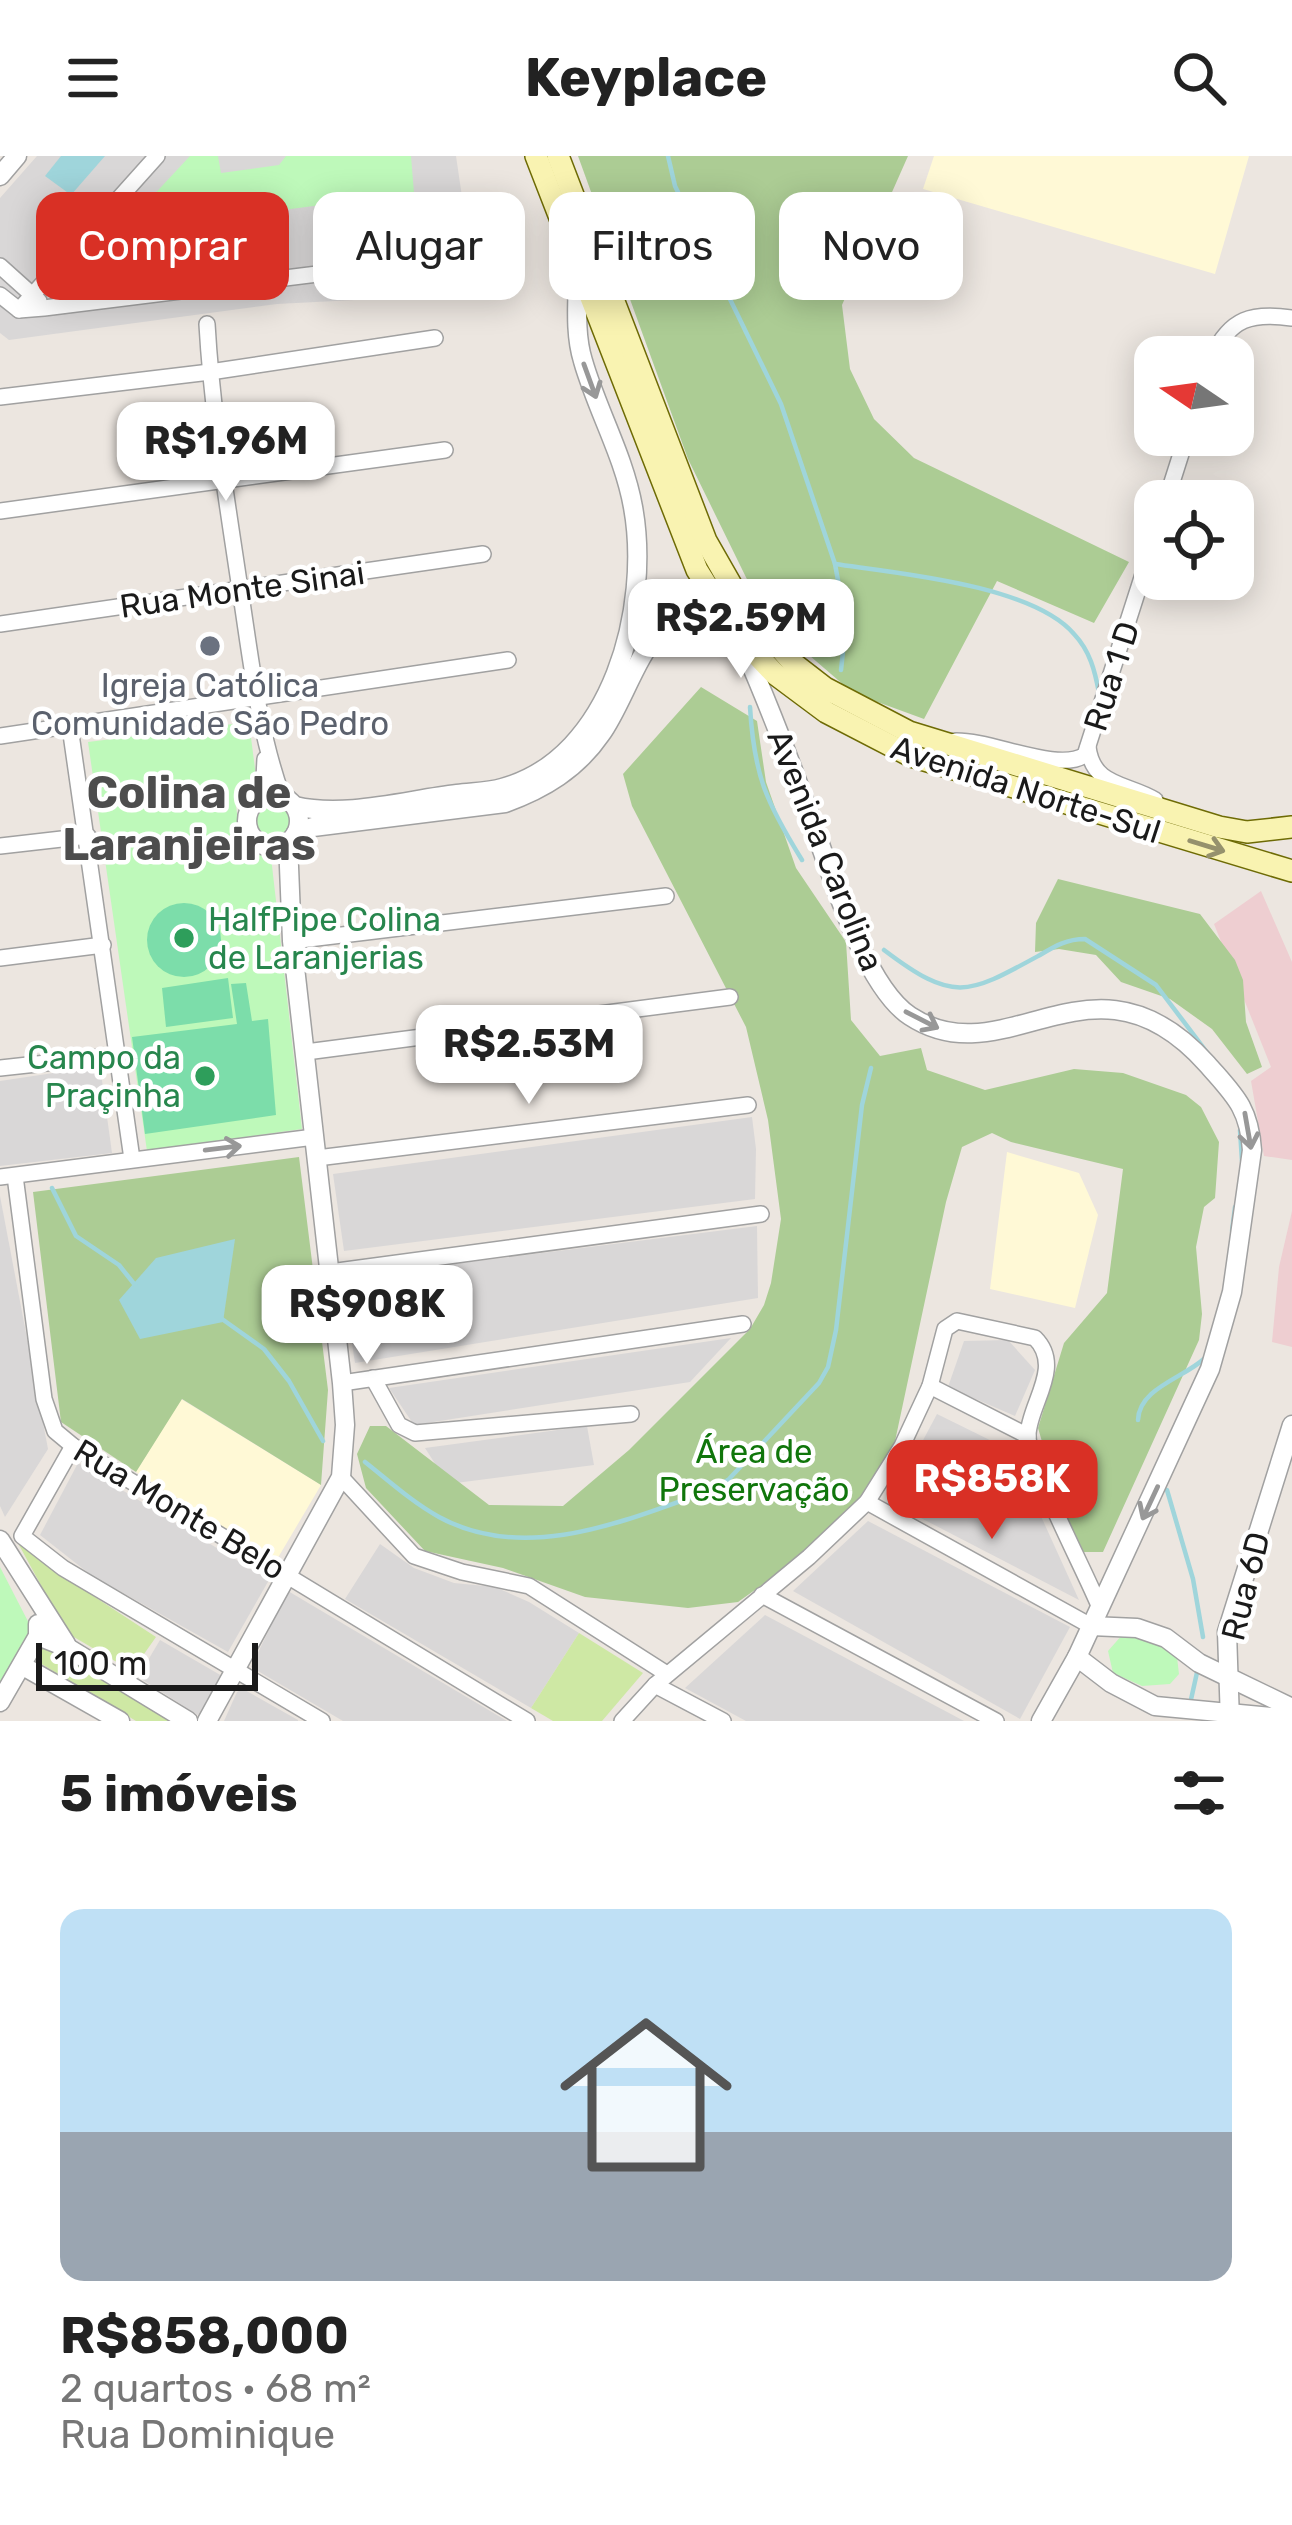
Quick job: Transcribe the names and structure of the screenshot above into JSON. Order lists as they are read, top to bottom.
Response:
{
  "streets": {
    "main road": ["Avenida Norte-Sul"],
    "street": [
      "Rua Monte Sinai",
      "Rua 1 D",
      "Avenida Carolina",
      "Rua Monte Belo",
      "Rua 6D"
    ]
  },
  "crossings": [
    ["Rua 1 D", "Avenida Norte-Sul"],
    ["Avenida Norte-Sul", "Avenida Carolina"]
  ],
  "districts": ["Colina de Laranjeiras"],
  "parks": ["Área de Preservação"],
  "places": ["Igreja Católica Comunidade São Pedro", "HalfPipe Colina de Laranjerias", "Campo da Praçinha"],
  "scale_bar": "100 m",
  "north": "left",
  "page": {
    "header": "Keyplace",
    "chip": [
      "Comprar",
      "Alugar",
      "Filtros",
      "Novo"
    ],
    "price": [
      "R$1.96M",
      "R$2.59M",
      "R$2.53M",
      "R$908K",
      "R$858K"
    ],
    "scale": "100 m",
    "heading": "5 imóveis",
    "list": [
      {
        "name": "R$858,000",
        "note": "2 quartos · 68 m² · Rua Dominique"
      }
    ]
  }
}
